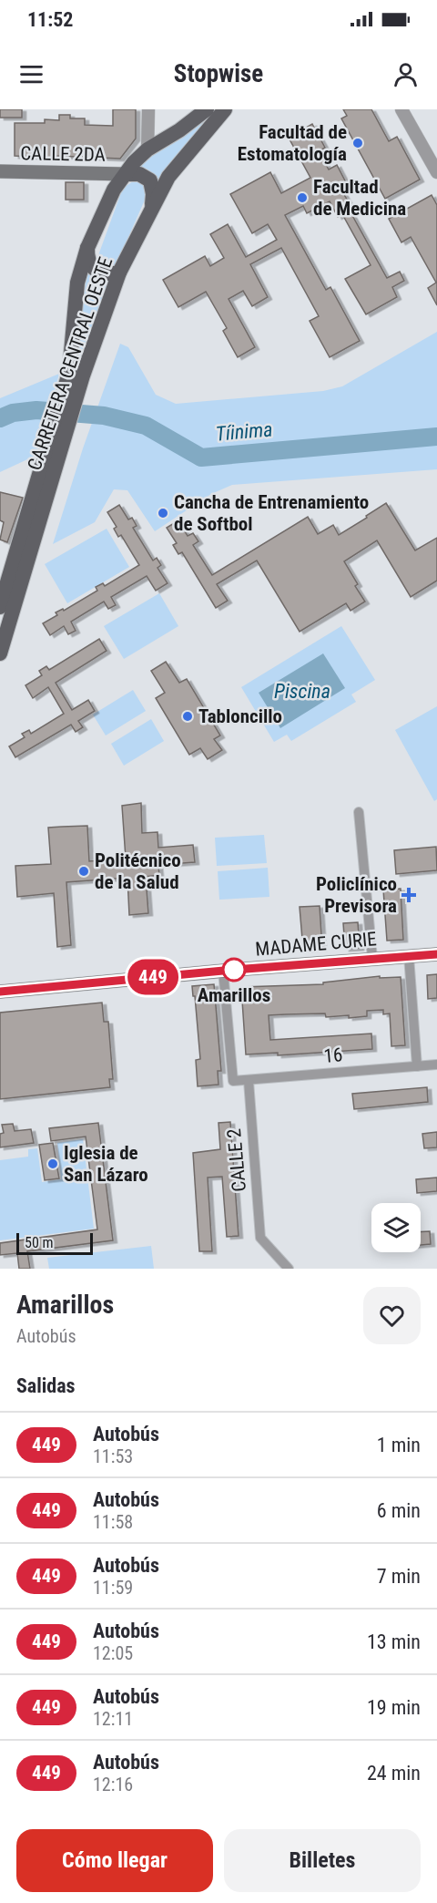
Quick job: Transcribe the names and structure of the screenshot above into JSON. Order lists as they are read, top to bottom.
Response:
{
  "streets": {
    "main road": ["CALLE 2DA", "CARRETERA CENTRAL OESTE", "MADAME CURIE"],
    "street": ["16", "CALLE 2"]
  },
  "crossings": [
    ["CALLE 2DA", "CARRETERA CENTRAL OESTE"],
    ["MADAME CURIE", "16"],
    ["16", "CALLE 2"]
  ],
  "water": ["Tíinima", "Piscina"],
  "places": {
    "other": [
      "Facultad de Estomatología",
      "Facultad de Medicina",
      "Cancha de Entrenamiento de Softbol",
      "Tabloncillo",
      "Politécnico de la Salud",
      "Amarillos",
      "Iglesia de San Lázaro"
    ],
    "health": ["Policlínico Previsora"]
  },
  "lines": ["bus line 449"],
  "scale_bar": "50 m",
  "page": {
    "status": "11:52",
    "header": "Stopwise",
    "on_map": "449",
    "scale": "50 m",
    "heading": [
      ["Amarillos", "Autobús"],
      "Salidas"
    ],
    "list": [
      {
        "mark": "449",
        "name": "Autobús",
        "note": "11:53",
        "value": "1 min"
      },
      {
        "mark": "449",
        "name": "Autobús",
        "note": "11:58",
        "value": "6 min"
      },
      {
        "mark": "449",
        "name": "Autobús",
        "note": "11:59",
        "value": "7 min"
      },
      {
        "mark": "449",
        "name": "Autobús",
        "note": "12:05",
        "value": "13 min"
      },
      {
        "mark": "449",
        "name": "Autobús",
        "note": "12:11",
        "value": "19 min"
      },
      {
        "mark": "449",
        "name": "Autobús",
        "note": "12:16",
        "value": "24 min"
      }
    ],
    "buttons": ["Cómo llegar", "Billetes"]
  }
}
